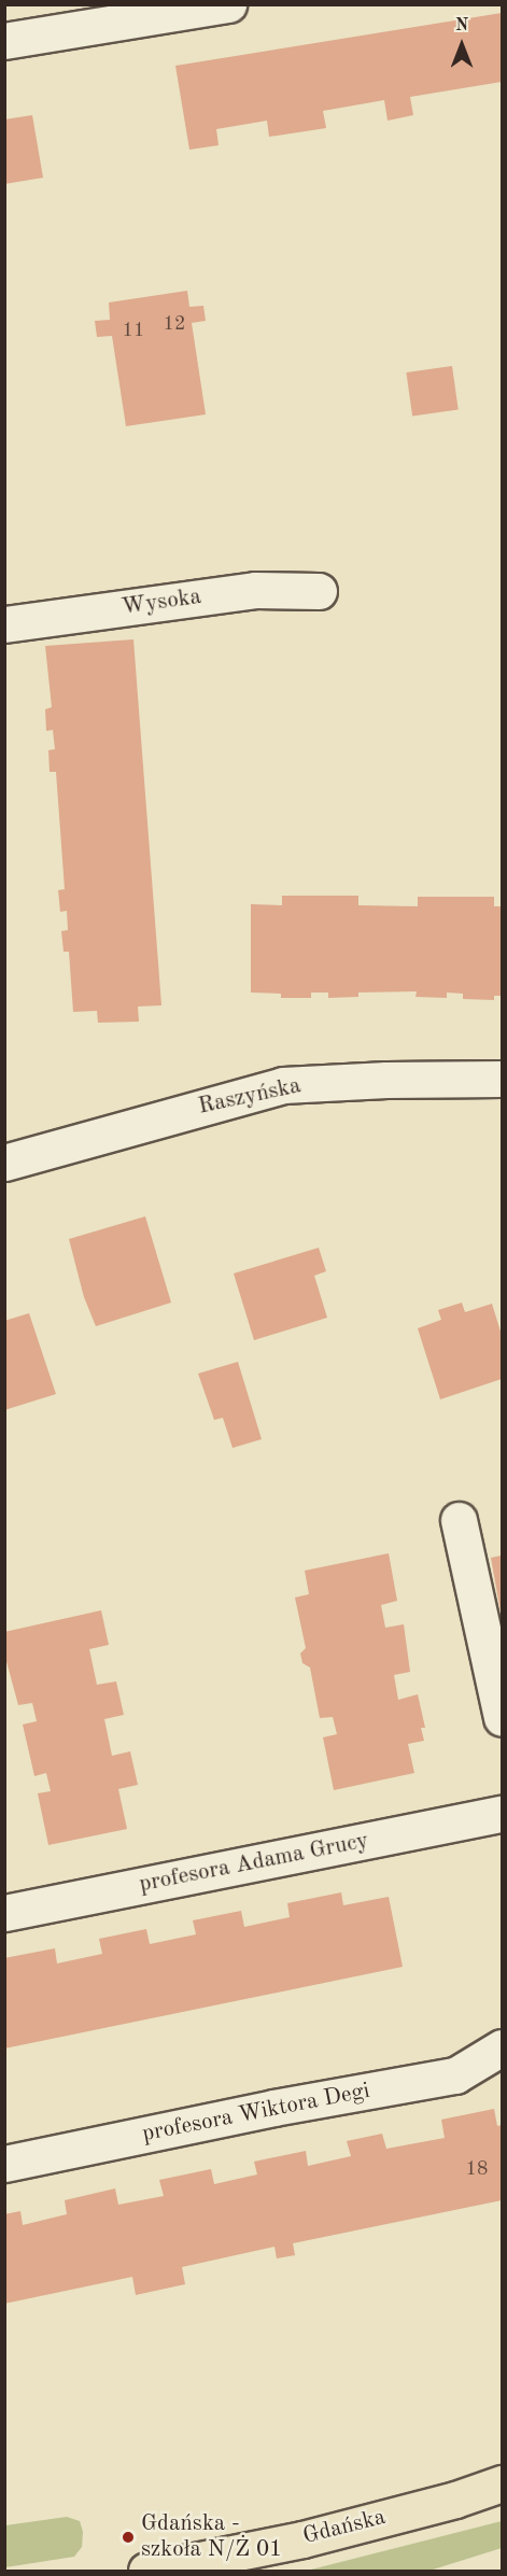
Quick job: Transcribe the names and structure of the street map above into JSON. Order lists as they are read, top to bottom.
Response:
{
  "streets": {
    "main road": ["Gdańska"],
    "street": [
      "Wysoka",
      "Raszyńska",
      "profesora Adama Grucy",
      "profesora Wiktora Degi"
    ]
  },
  "places": ["Gdańska - szkoła N/Ż 01"],
  "house_numbers": ["12", "11", "18"],
  "north": "top"
}
